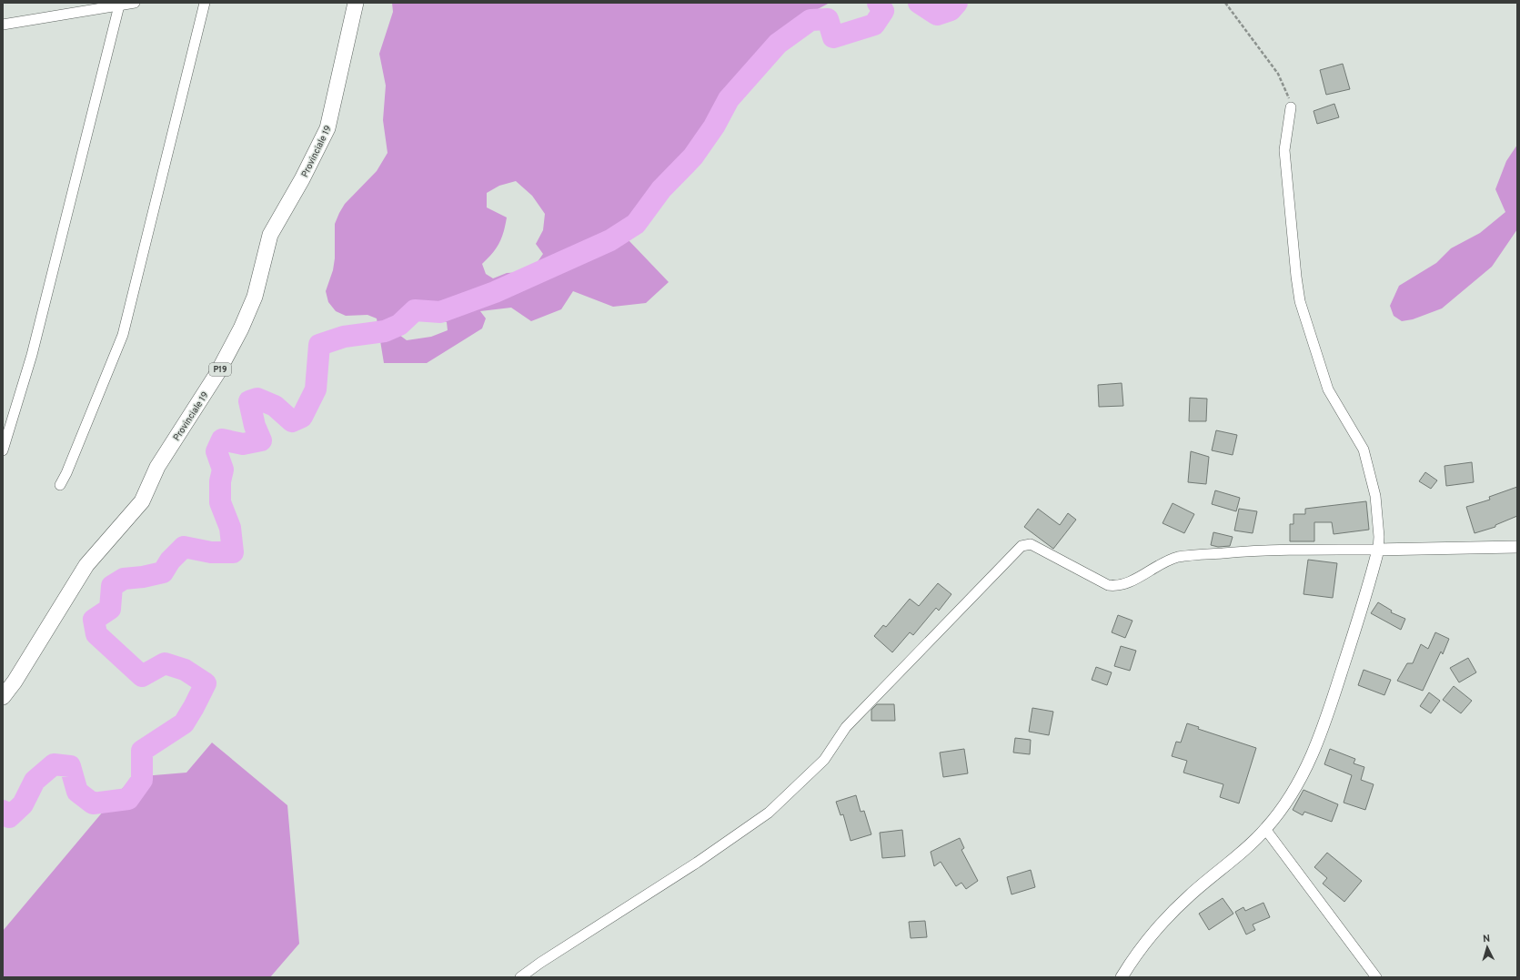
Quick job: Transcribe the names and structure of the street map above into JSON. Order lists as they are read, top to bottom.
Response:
{
  "streets": {
    "main road": ["Provinciale 19", "P19"]
  },
  "north": "top"
}
